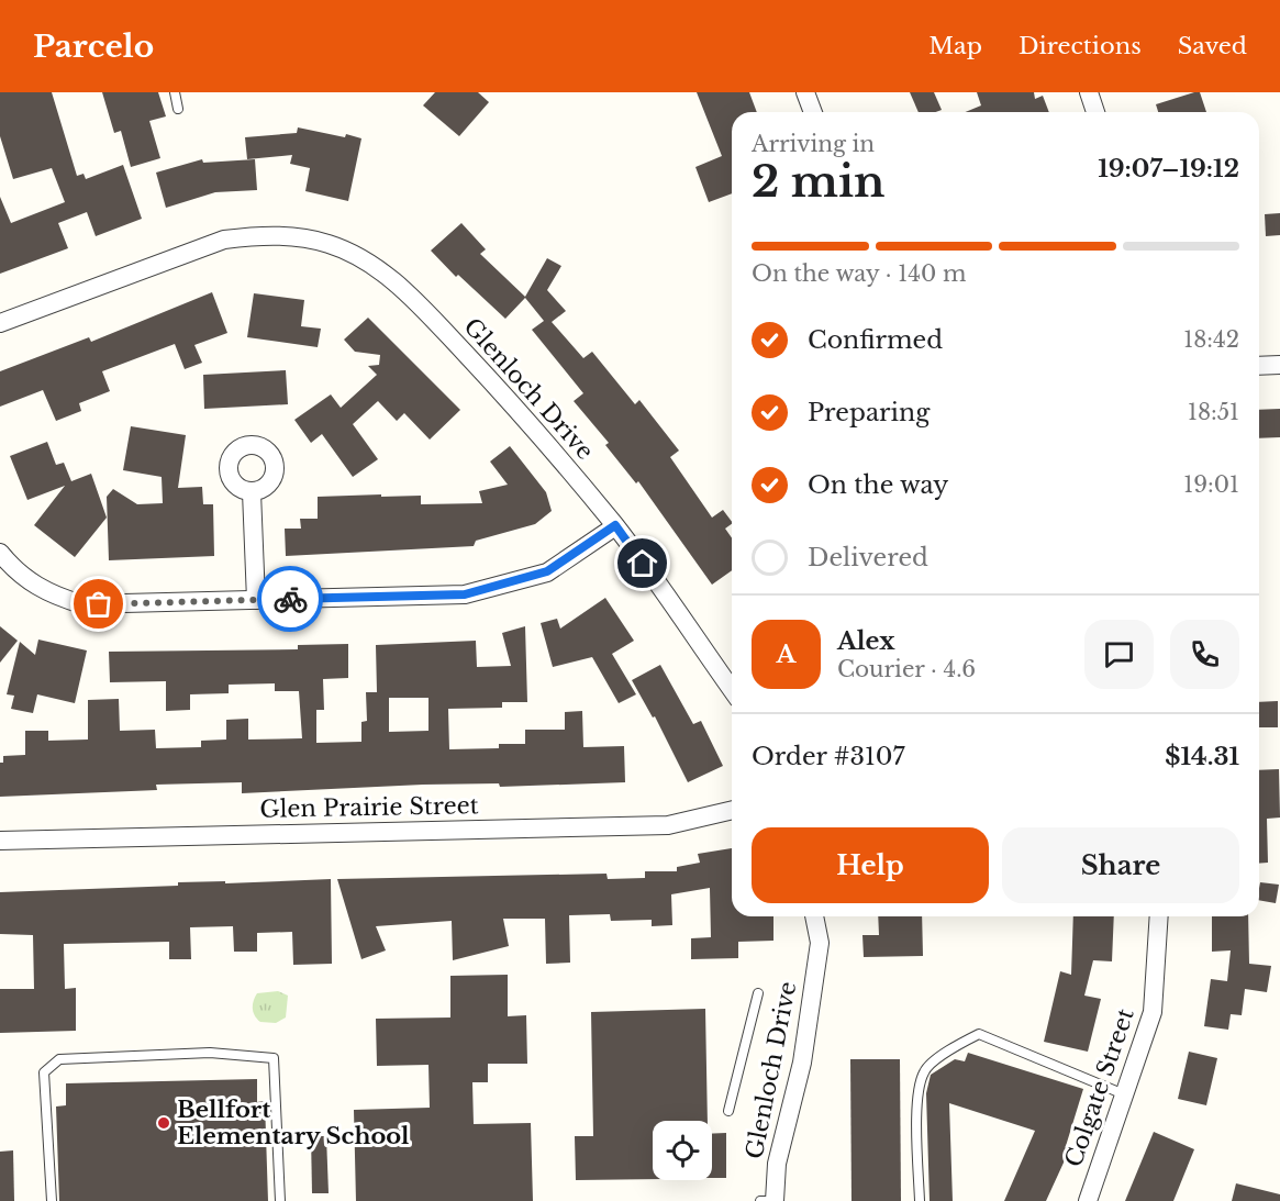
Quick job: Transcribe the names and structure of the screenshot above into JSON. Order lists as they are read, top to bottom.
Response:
{
  "streets": {
    "street": ["Glenloch Drive", "Glen Prairie Street", "Colgate Street"]
  },
  "places": ["Bellfort Elementary School"],
  "page": {
    "header": "Parcelo",
    "nav": ["Map", "Directions", "Saved"],
    "heading": ["2 min", "Arriving in", "19:07–19:12"],
    "panel": [
      "Alex",
      "Courier · 4.6",
      "Order #3107",
      "$14.31"
    ],
    "bar": "On the way · 140 m",
    "list": [
      ["Confirmed", "18:42"],
      ["Preparing", "18:51"],
      ["On the way", "19:01"],
      "Delivered"
    ],
    "round": "A",
    "buttons": ["Help", "Share"]
  }
}
